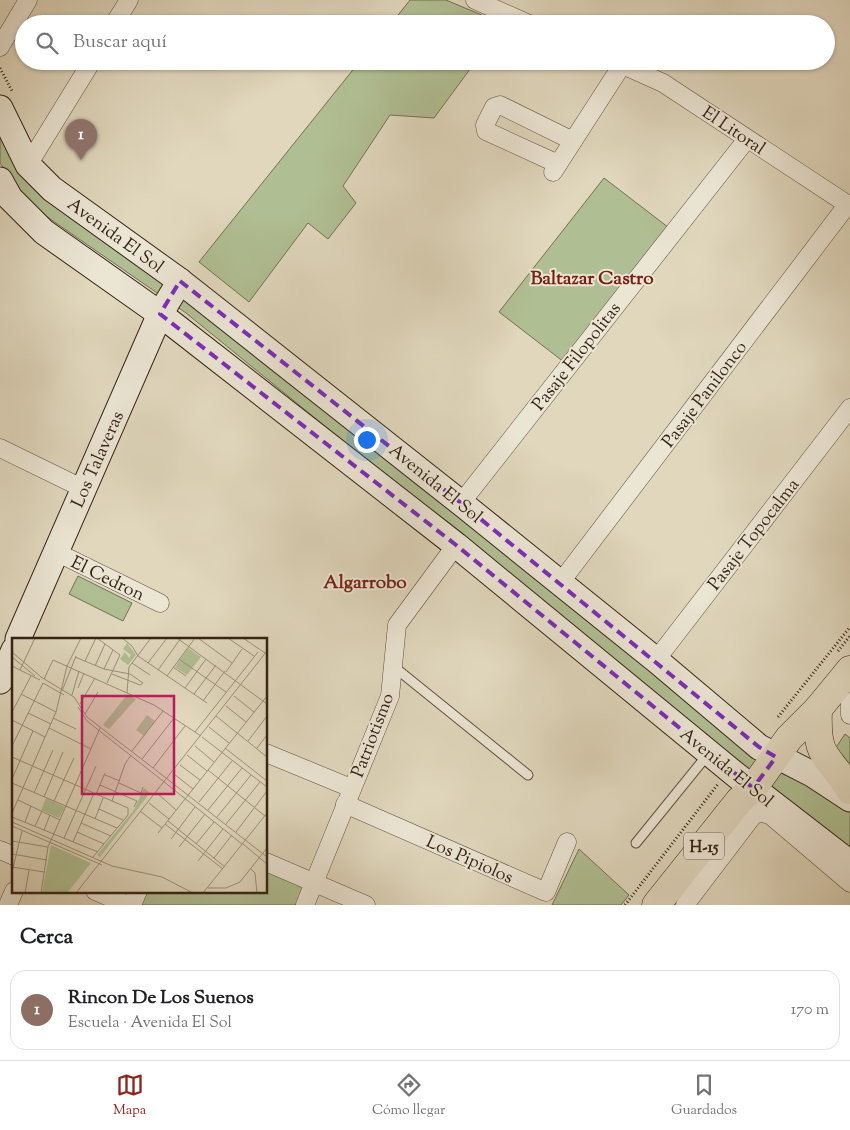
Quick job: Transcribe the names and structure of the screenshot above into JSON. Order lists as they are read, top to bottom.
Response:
{
  "streets": {
    "main road": ["Avenida El Sol", "Los Talaveras", "H-15"],
    "street": [
      "El Litoral",
      "Pasaje Filopolitas",
      "Pasaje Panilonco",
      "Pasaje Topocalma",
      "El Cedron",
      "Patriotismo",
      "Los Pipiolos"
    ]
  },
  "crossings": [
    ["El Litoral", "Pasaje Filopolitas"],
    ["El Litoral", "Pasaje Panilonco"],
    ["Avenida El Sol", "Pasaje Filopolitas"],
    ["Avenida El Sol", "Pasaje Panilonco"],
    ["Avenida El Sol", "Los Talaveras"],
    ["Avenida El Sol", "Pasaje Topocalma"],
    ["Avenida El Sol", "Patriotismo"],
    ["Avenida El Sol", "H-15"],
    ["Los Talaveras", "El Cedron"],
    ["Patriotismo", "Los Pipiolos"]
  ],
  "districts": ["Baltazar Castro", "Algarrobo"],
  "page": {
    "search": "Buscar aquí",
    "pins": "1",
    "heading": "Cerca",
    "list": [
      {
        "mark": "1",
        "name": "Rincon De Los Suenos",
        "note": "Escuela · Avenida El Sol",
        "value": "170 m"
      }
    ],
    "nav": ["Mapa", "Cómo llegar", "Guardados"]
  }
}
